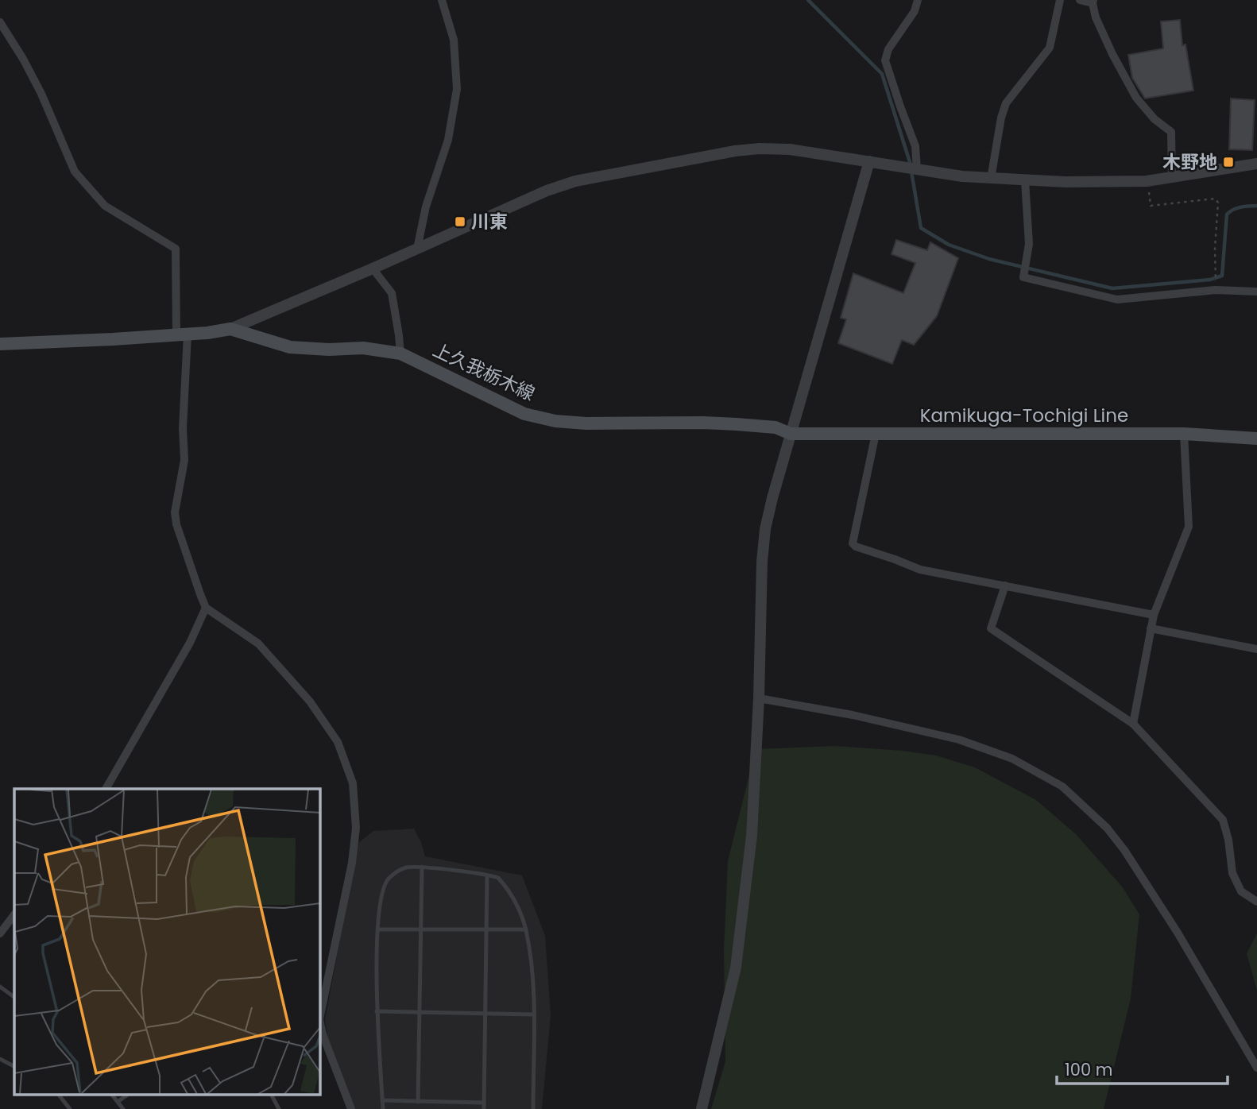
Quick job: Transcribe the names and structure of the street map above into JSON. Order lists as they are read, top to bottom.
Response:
{
  "streets": {
    "main road": ["上久我栃木線", "Kamikuga-Tochigi Line"]
  },
  "crossings": [
    ["上久我栃木線", "Kamikuga-Tochigi Line"]
  ],
  "places": {
    "transit": ["木野地", "川東"]
  },
  "scale_bar": "100 m"
}
